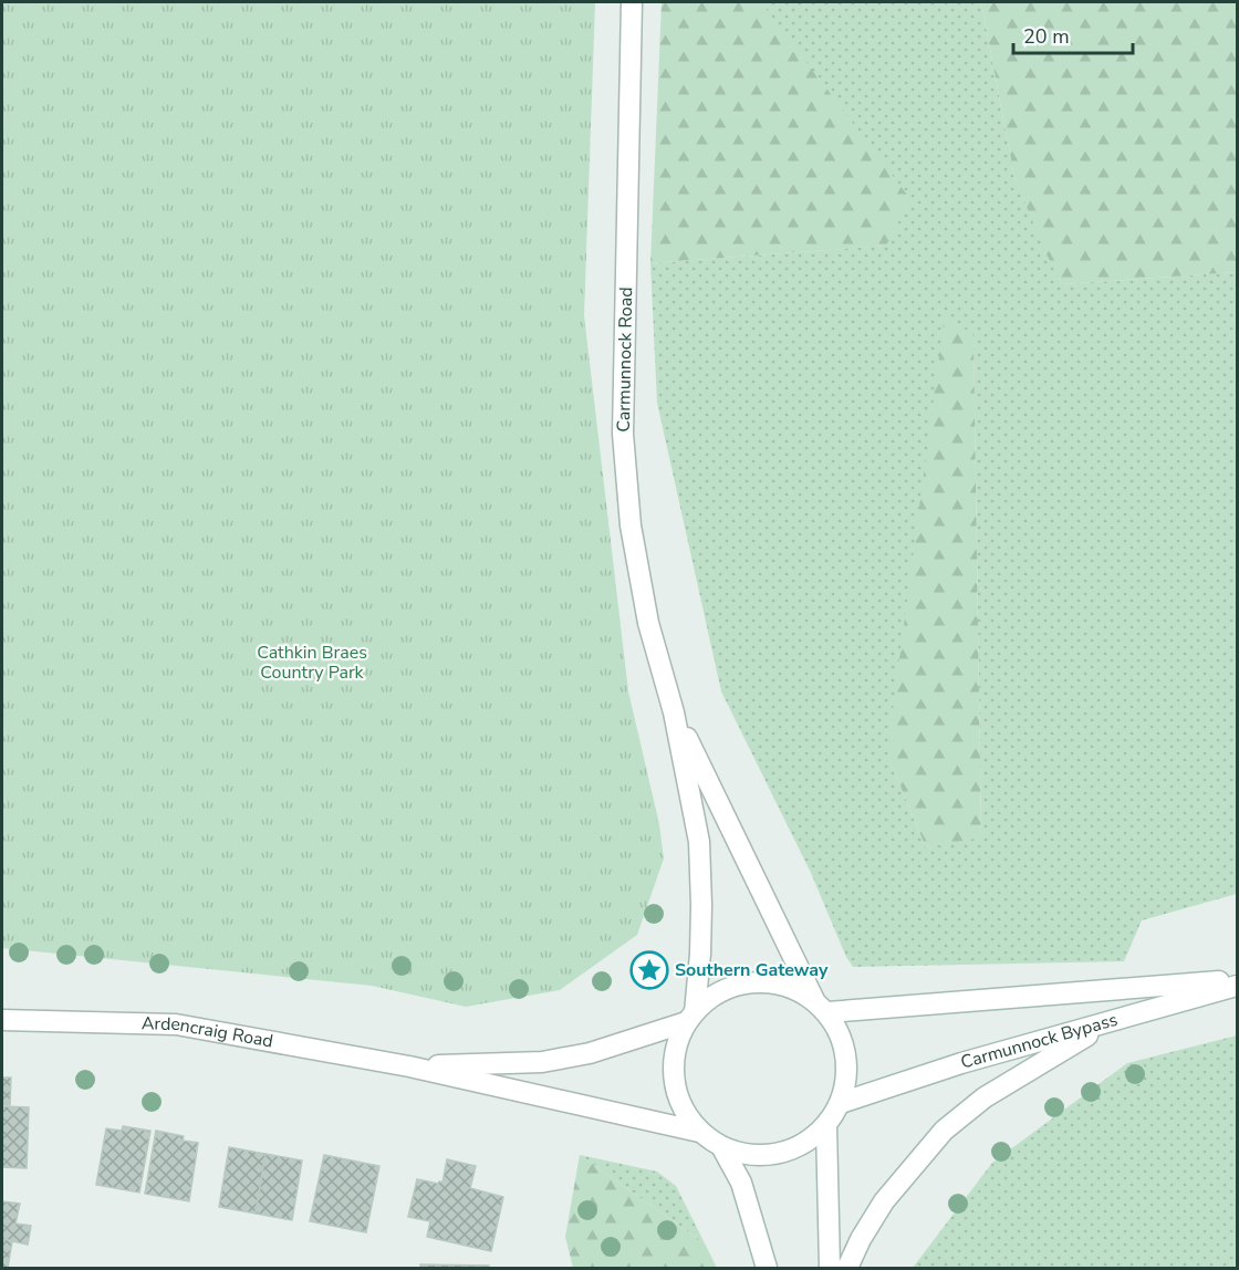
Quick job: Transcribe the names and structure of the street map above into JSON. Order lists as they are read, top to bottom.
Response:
{
  "streets": {
    "street": ["Carmunnock Road", "Ardencraig Road", "Carmunnock Bypass"]
  },
  "crossings": [
    ["Carmunnock Road", "Ardencraig Road"],
    ["Carmunnock Road", "Carmunnock Bypass"],
    ["Ardencraig Road", "Carmunnock Bypass"]
  ],
  "parks": ["Cathkin Braes Country Park"],
  "places": {
    "place": ["Southern Gateway"]
  },
  "scale_bar": "20 m"
}
